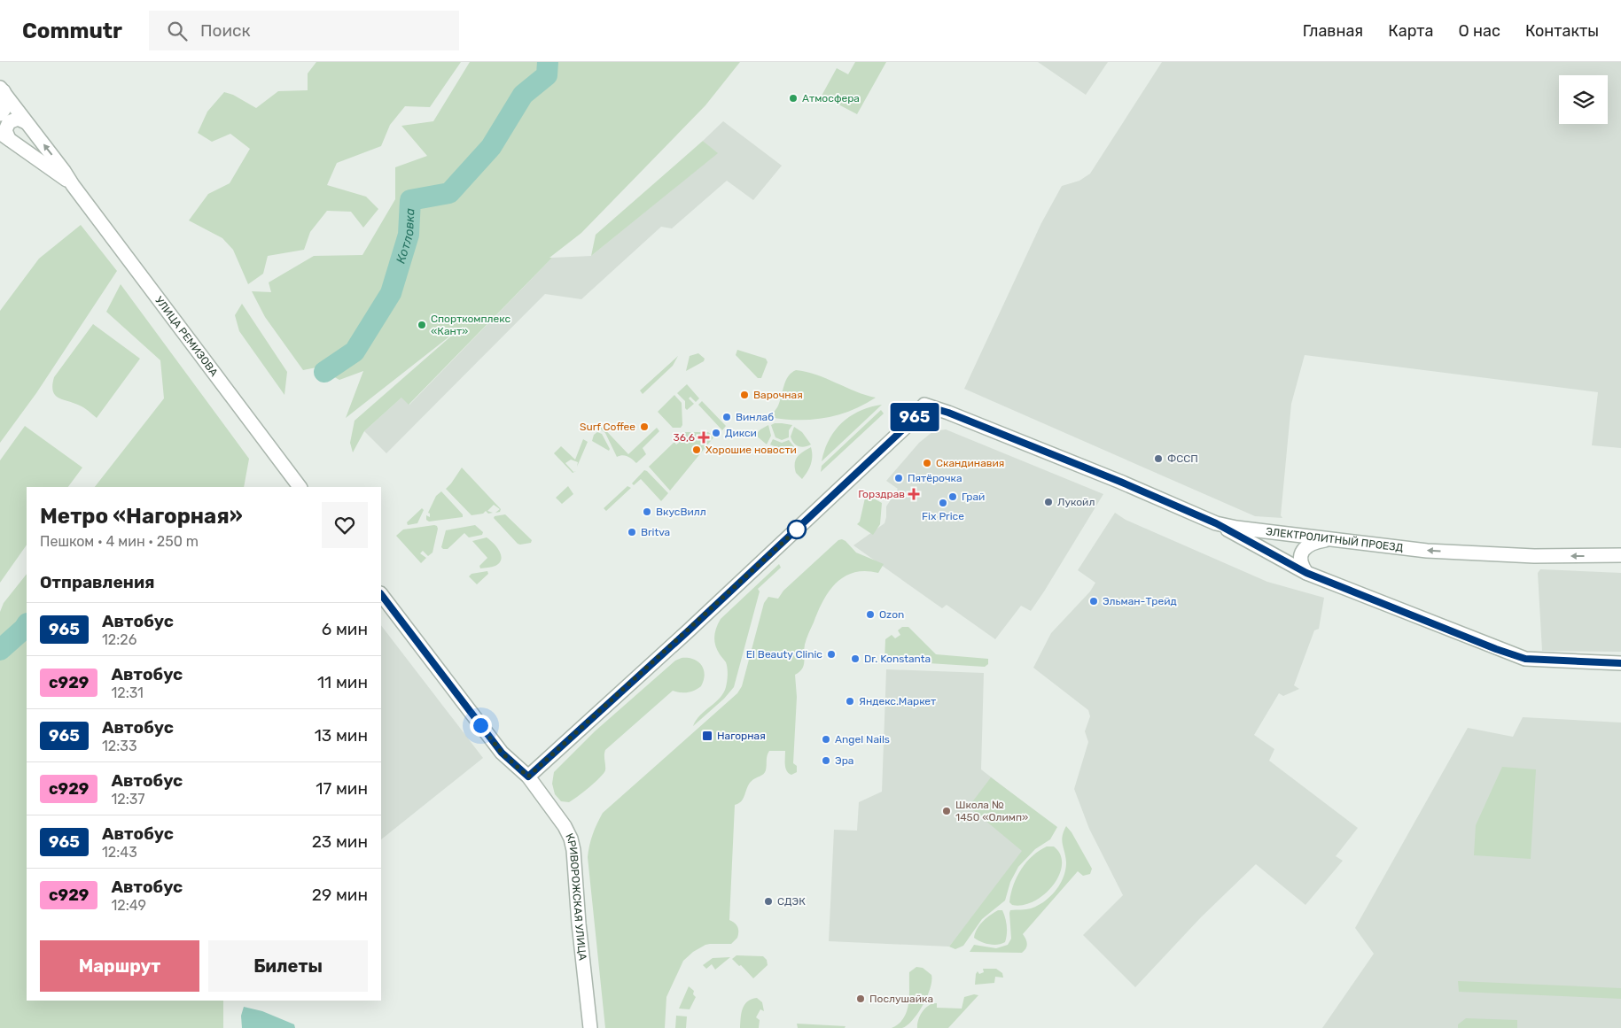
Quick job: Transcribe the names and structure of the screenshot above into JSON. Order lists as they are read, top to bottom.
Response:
{
  "streets": {
    "street": ["УЛИЦА РЕМИЗОВА", "ЭЛЕКТРОЛИТНЫЙ ПРОЕЗД", "КРИВОРОЖСКАЯ УЛИЦА"]
  },
  "crossings": [
    ["ЭЛЕКТРОЛИТНЫЙ ПРОЕЗД", "КРИВОРОЖСКАЯ УЛИЦА"]
  ],
  "water": ["Котловка"],
  "places": {
    "other": [
      "Атмосфера",
      "Спорткомплекс «Кант»",
      "Варочная",
      "Винлаб",
      "Surf Coffee",
      "Дикси",
      "Хорошие новости",
      "ФССП",
      "Скандинавия",
      "Пятёрочка",
      "Грай",
      "Лукойл",
      "Fix Price",
      "ВкусВилл",
      "Britva",
      "Эльман-Трейд",
      "Ozon",
      "El Beauty Clinic",
      "Dr. Konstanta",
      "Яндекс.Маркет",
      "Angel Nails",
      "Эра",
      "Школа № 1450 «Олимп»",
      "СДЭК",
      "Послушайка"
    ],
    "health": ["36,6", "Горздрав"],
    "transit": ["Нагорная"]
  },
  "lines": ["bus line 965"],
  "page": {
    "header": "Commutr",
    "search": "Поиск",
    "nav": [
      "Главная",
      "Карта",
      "О нас",
      "Контакты"
    ],
    "on_map": "965",
    "heading": [
      ["Метро «Нагорная»", "Пешком · 4 мин · 250 m"],
      "Отправления"
    ],
    "list": [
      {
        "mark": "965",
        "name": "Автобус",
        "note": "12:26",
        "value": "6 мин"
      },
      {
        "mark": "с929",
        "name": "Автобус",
        "note": "12:31",
        "value": "11 мин"
      },
      {
        "mark": "965",
        "name": "Автобус",
        "note": "12:33",
        "value": "13 мин"
      },
      {
        "mark": "с929",
        "name": "Автобус",
        "note": "12:37",
        "value": "17 мин"
      },
      {
        "mark": "965",
        "name": "Автобус",
        "note": "12:43",
        "value": "23 мин"
      },
      {
        "mark": "с929",
        "name": "Автобус",
        "note": "12:49",
        "value": "29 мин"
      }
    ],
    "buttons": ["Маршрут", "Билеты"]
  }
}
